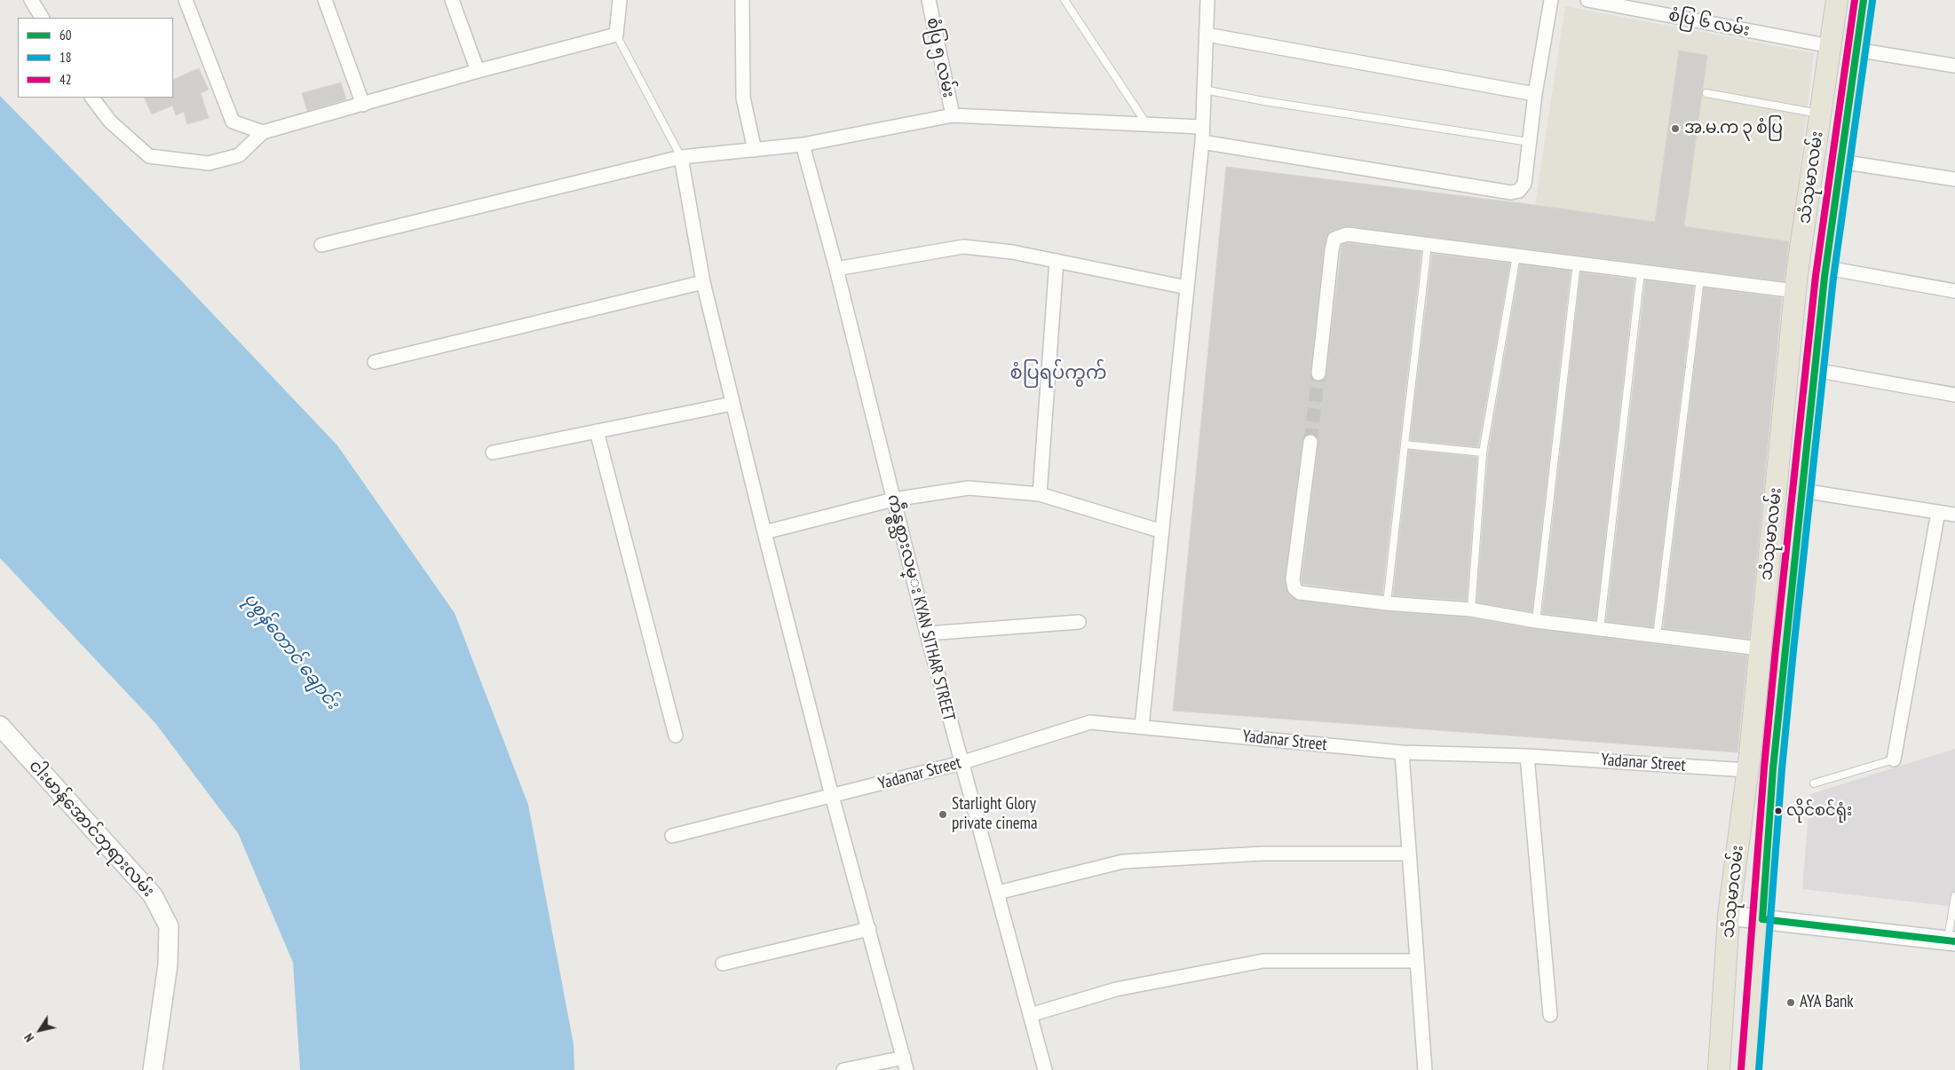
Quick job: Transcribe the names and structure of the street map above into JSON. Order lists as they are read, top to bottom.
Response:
{
  "streets": {
    "main road": ["သံသုမာလမ်း"],
    "street": [
      "စံပြ ၆ လမ်း",
      "စံပြ ၅ လမ်း",
      "ကဵန္စစ္သားလမ္း KYAN SITHAR STREET",
      "Yadanar Street",
      "ငါးမာန်အောင်ဘုရားလမ်း"
    ]
  },
  "crossings": [
    ["စံပြ ၆ လမ်း", "သံသုမာလမ်း"],
    ["သံသုမာလမ်း", "Yadanar Street"],
    ["ကဵန္စစ္သားလမ္း KYAN SITHAR STREET", "Yadanar Street"]
  ],
  "districts": ["စံပြရပ်ကွက်"],
  "water": ["ပုစွန်တောင် ချောင်း"],
  "places": [
    "အ.မ.က ၃ စံပြ",
    "လိုင်စင်ရုံး",
    "Starlight Glory private cinema",
    "AYA Bank"
  ],
  "lines": ["transit line 60", "transit line 42", "transit line 18"],
  "legend": ["60", "18", "42"],
  "north": "bottom left"
}
